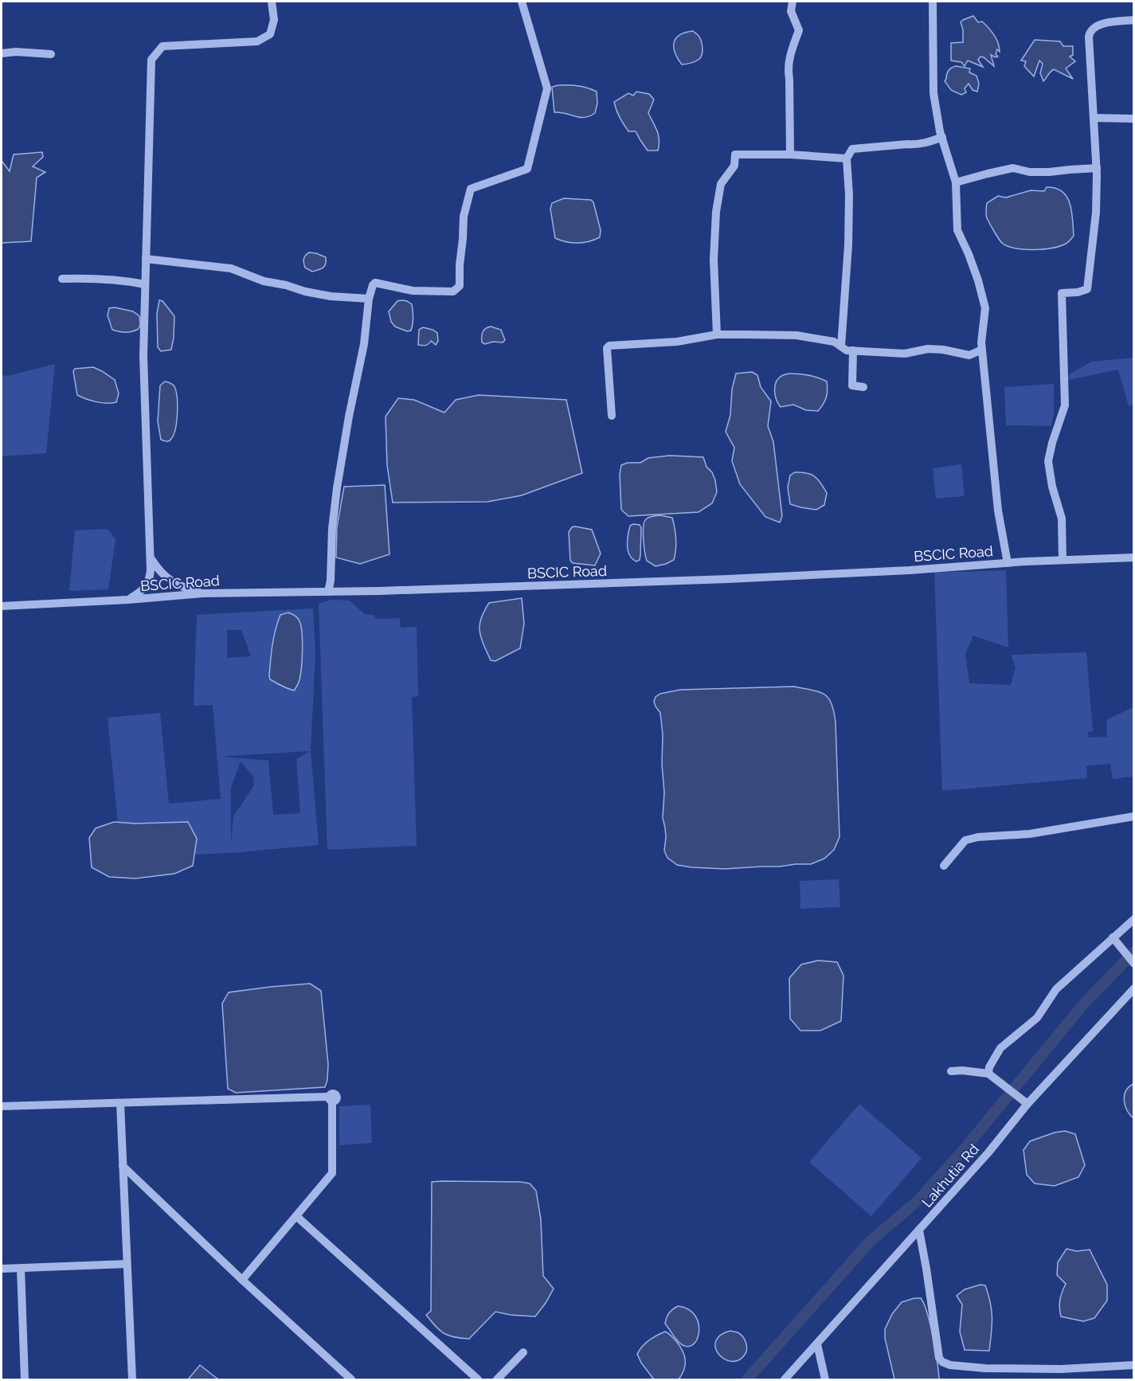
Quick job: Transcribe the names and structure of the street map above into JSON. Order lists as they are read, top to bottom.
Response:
{
  "streets": {
    "street": ["BSCIC Road", "Lakhutia Rd"]
  }
}
